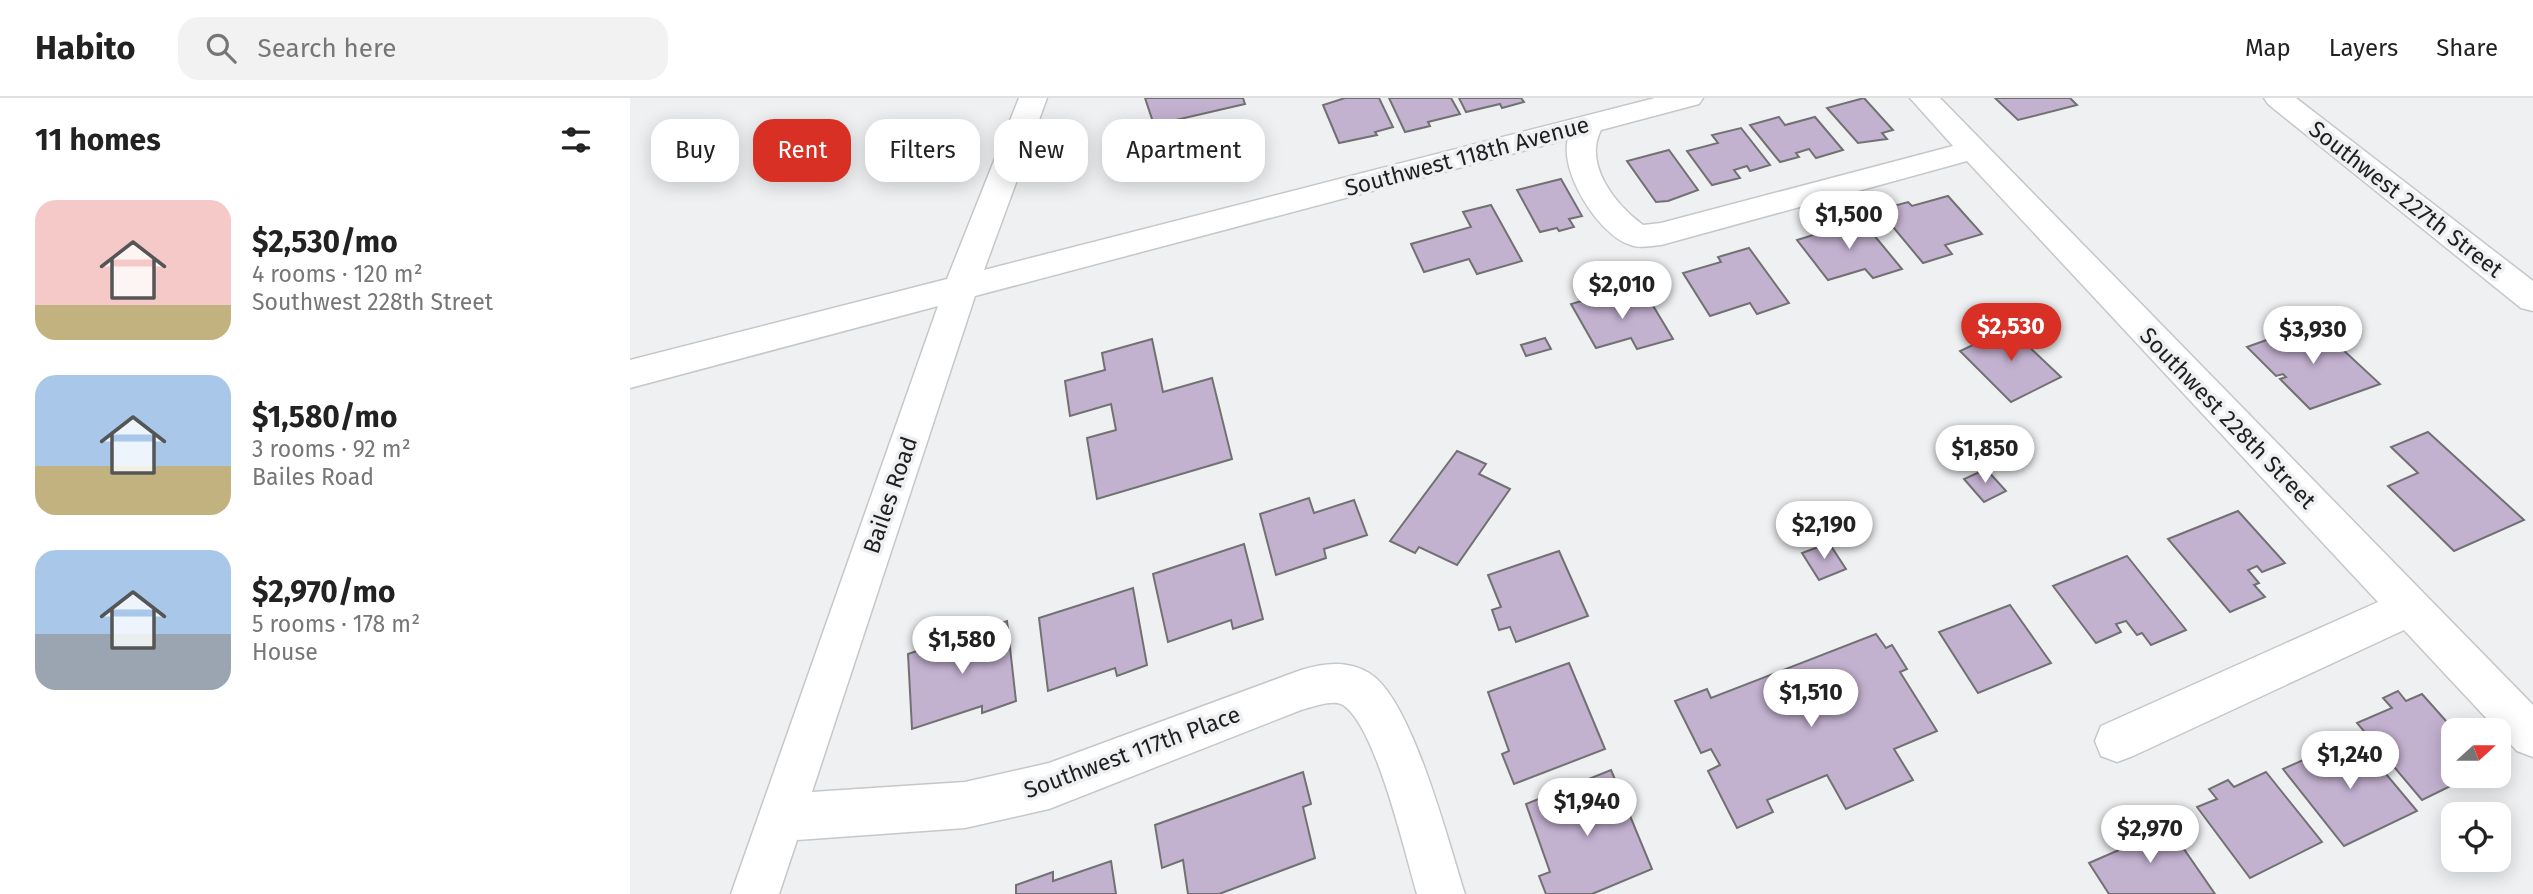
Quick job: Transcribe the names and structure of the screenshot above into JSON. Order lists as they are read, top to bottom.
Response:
{
  "streets": {
    "street": [
      "Southwest 118th Avenue",
      "Southwest 227th Street",
      "Southwest 228th Street",
      "Bailes Road",
      "Southwest 117th Place"
    ]
  },
  "crossings": [
    ["Southwest 118th Avenue", "Bailes Road"],
    ["Bailes Road", "Southwest 117th Place"]
  ],
  "north": "right",
  "page": {
    "header": "Habito",
    "search": "Search here",
    "nav": ["Map", "Layers", "Share"],
    "heading": "11 homes",
    "chip": [
      "Buy",
      "Rent",
      "Filters",
      "New",
      "Apartment"
    ],
    "list": [
      {
        "name": "$2,530/mo",
        "note": "4 rooms · 120 m² · Southwest 228th Street"
      },
      {
        "name": "$1,580/mo",
        "note": "3 rooms · 92 m² · Bailes Road"
      },
      {
        "name": "$2,970/mo",
        "note": "5 rooms · 178 m² · House"
      }
    ],
    "price": [
      "$1,500",
      "$2,010",
      "$2,530",
      "$3,930",
      "$1,850",
      "$2,190",
      "$1,580",
      "$1,510",
      "$1,240",
      "$1,940",
      "$2,970"
    ]
  }
}
